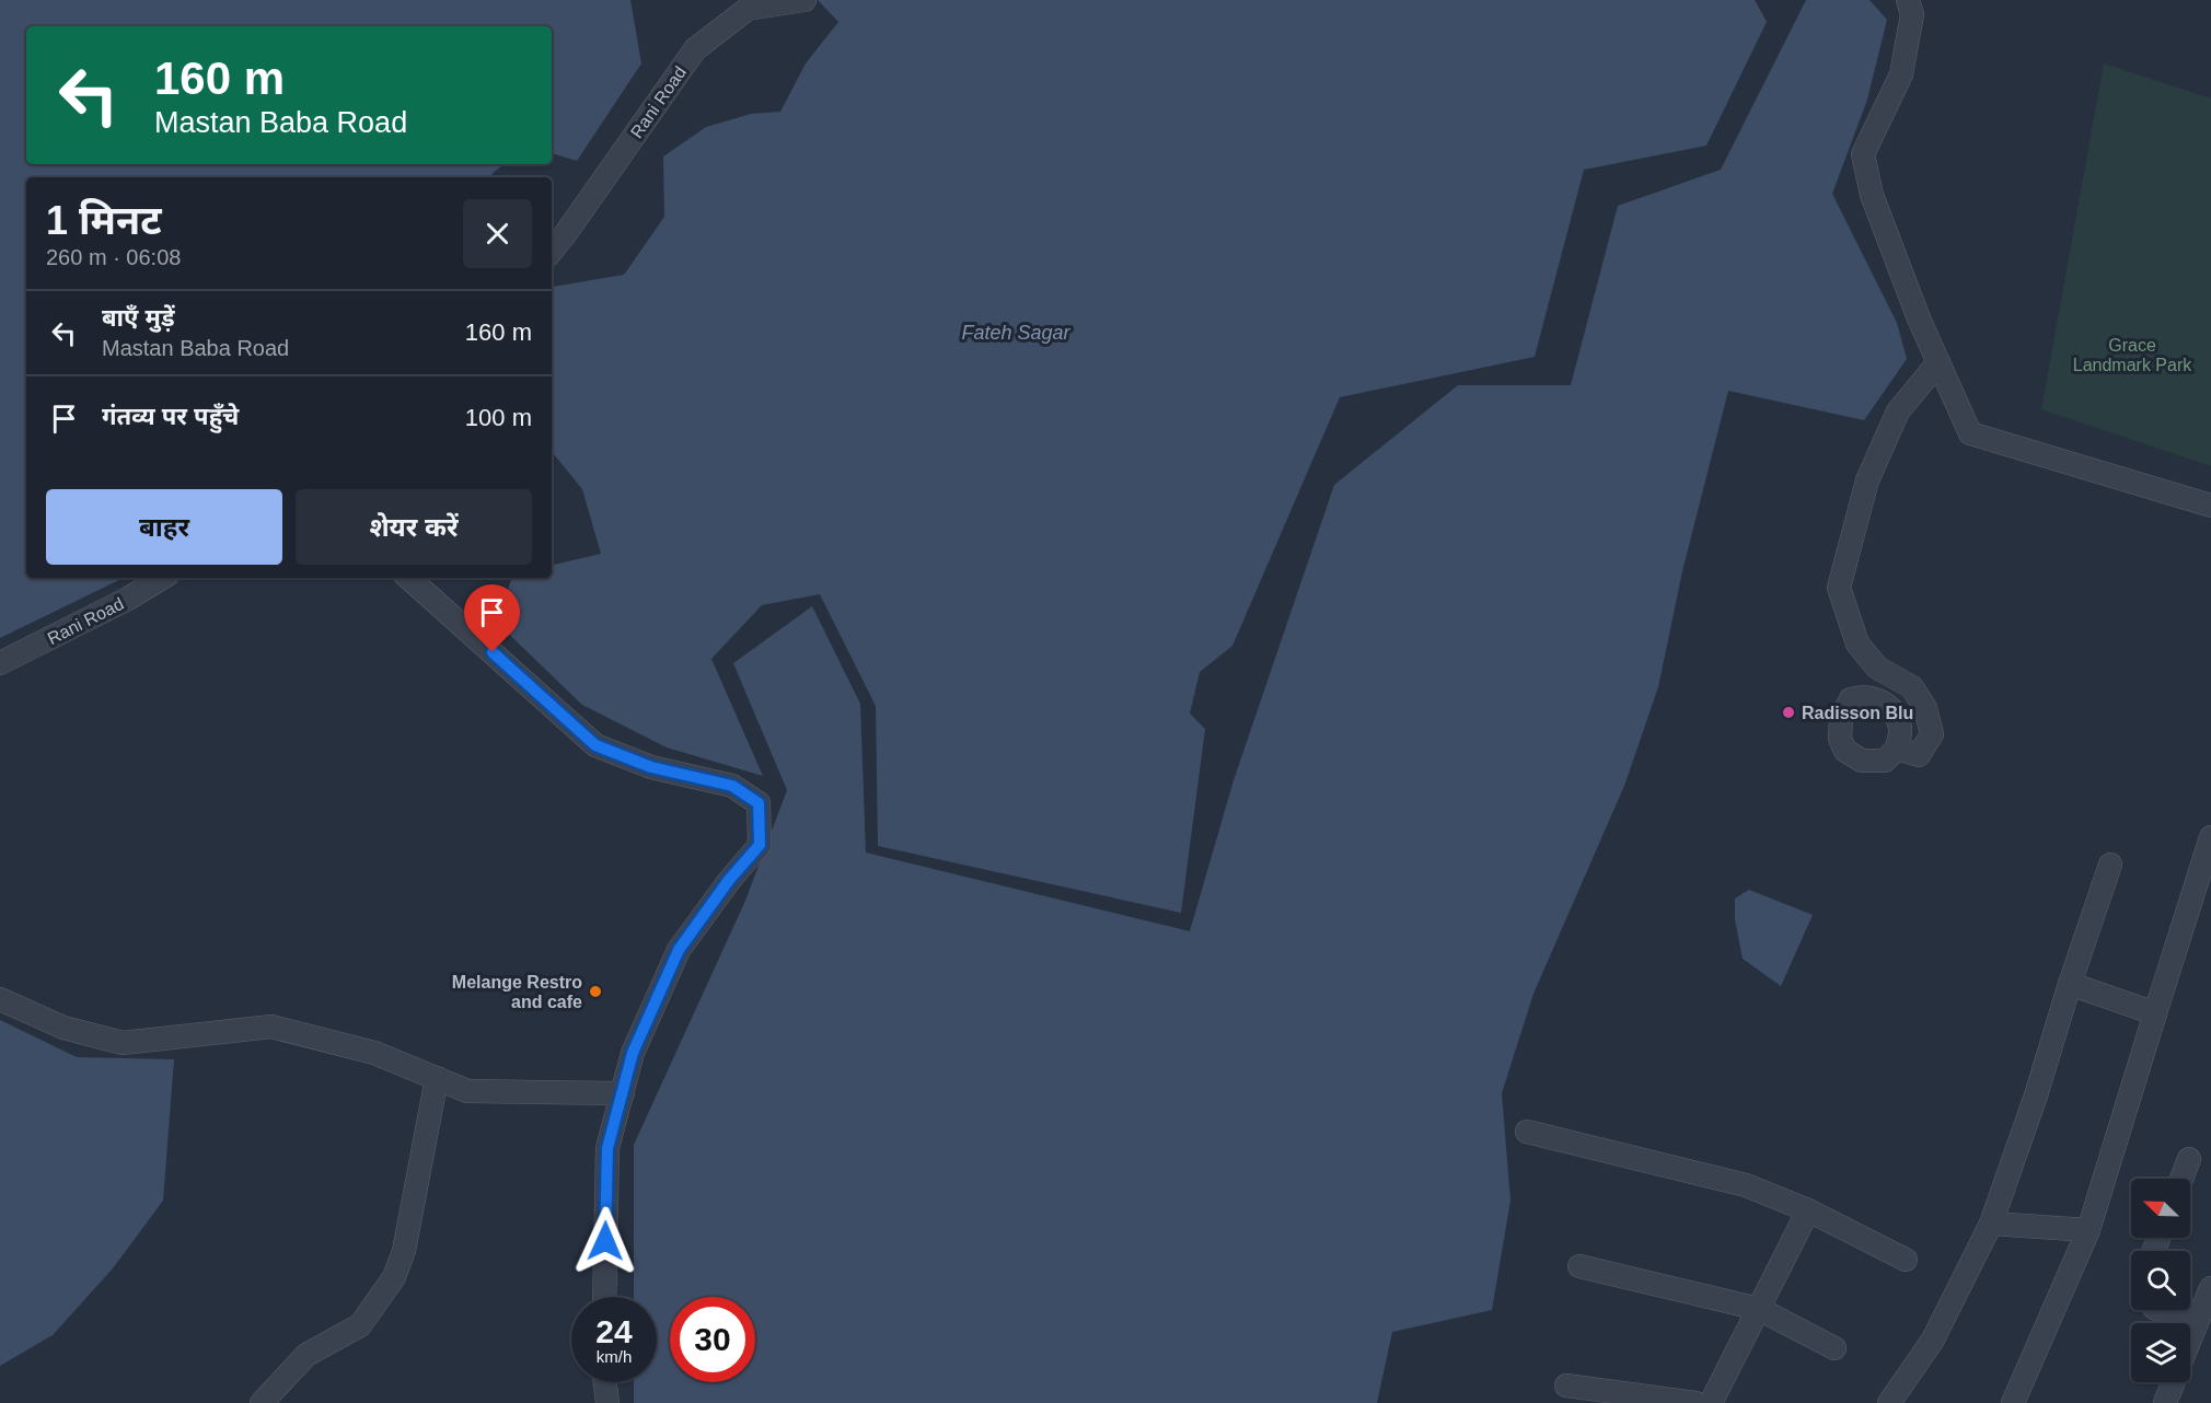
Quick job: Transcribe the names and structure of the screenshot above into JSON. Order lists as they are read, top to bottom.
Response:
{
  "streets": {
    "street": ["Rani Road"]
  },
  "water": ["Fateh Sagar"],
  "parks": ["Grace Landmark Park"],
  "places": ["Radisson Blu", "Melange Restro and cafe"],
  "north": "top left",
  "page": {
    "turn": ["160 m", "Mastan Baba Road"],
    "heading": ["1 मिनट", "260 m · 06:08"],
    "list": [
      {
        "name": "बाएँ मुड़ें",
        "note": "Mastan Baba Road",
        "value": "160 m"
      },
      {
        "name": "गंतव्य पर पहुँचे",
        "value": "100 m"
      }
    ],
    "buttons": ["बाहर", "शेयर करें"],
    "speed": "24 km/h",
    "limit": "30"
  }
}
